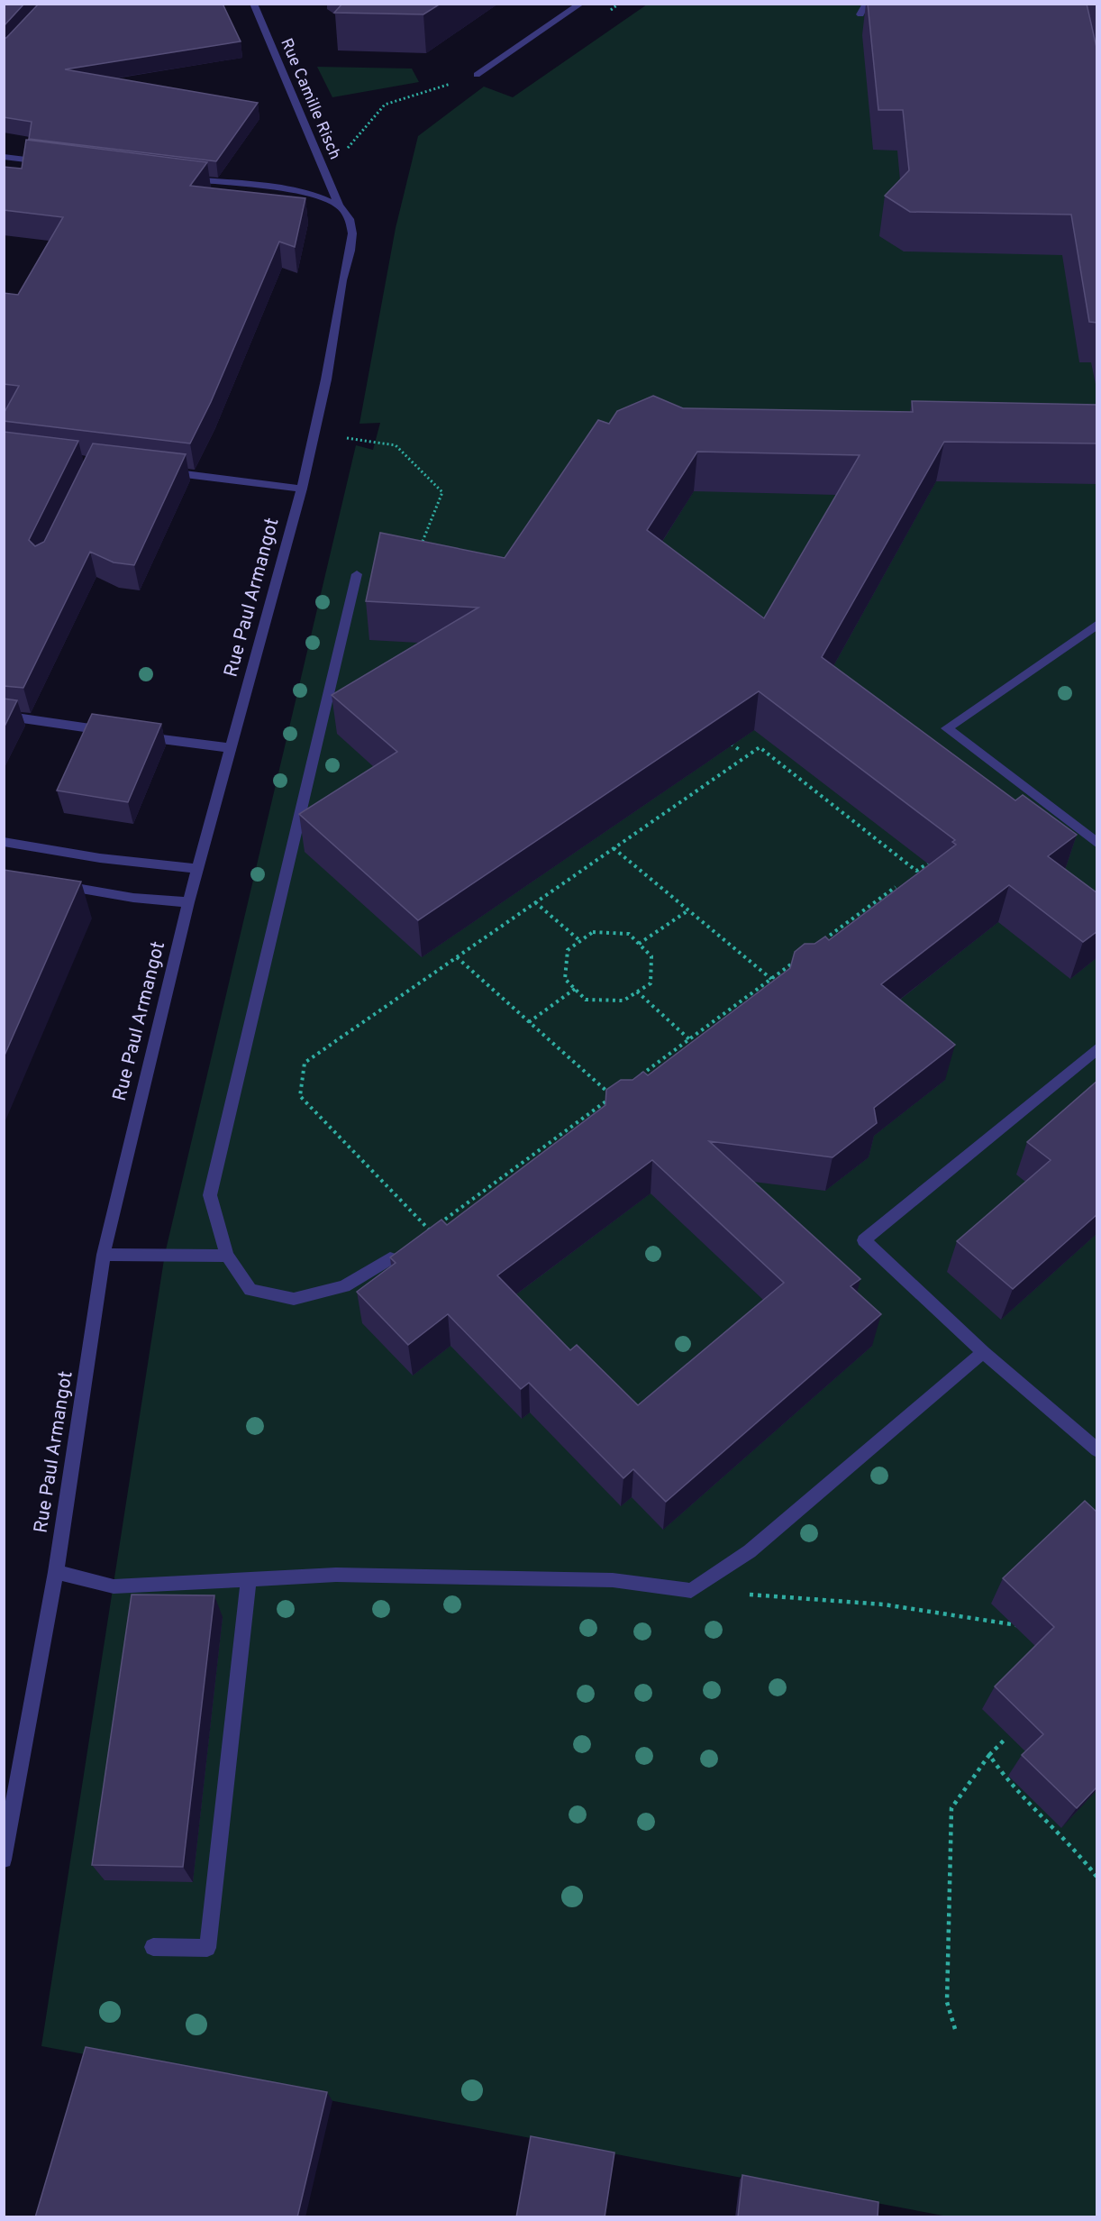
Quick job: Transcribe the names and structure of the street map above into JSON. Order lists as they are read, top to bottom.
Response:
{
  "streets": {
    "street": ["Rue Camille Risch", "Rue Paul Armangot"]
  },
  "crossings": [
    ["Rue Camille Risch", "Rue Paul Armangot"]
  ]
}
